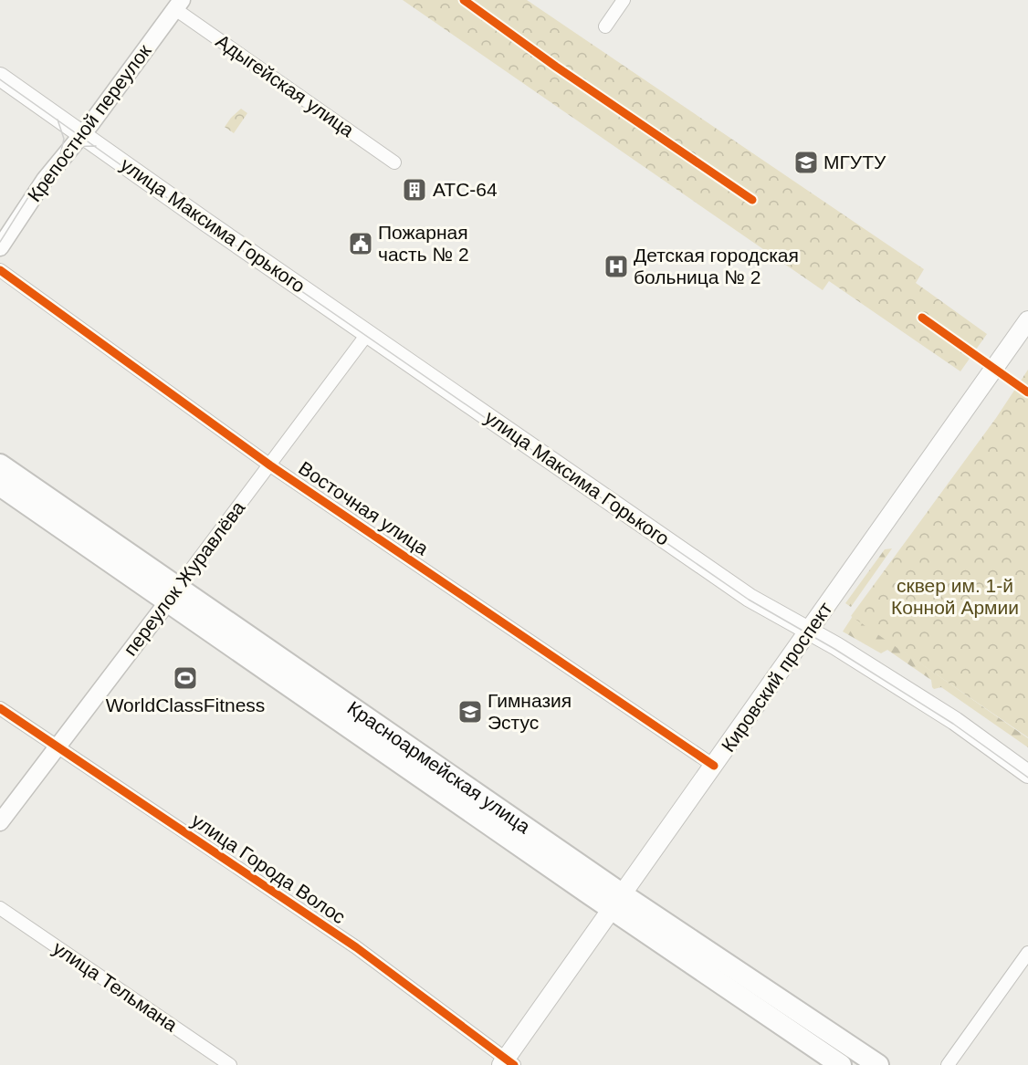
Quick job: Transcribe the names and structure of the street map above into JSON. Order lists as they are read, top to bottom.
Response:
{
  "streets": {
    "main road": ["улица Максима Горького", "Кировский проспект", "Красноармейская улица"],
    "street": [
      "Адыгейская улица",
      "Крепостной переулок",
      "Восточная улица",
      "переулок Журавлёва",
      "улица Города Волос",
      "улица Тельмана"
    ]
  },
  "crossings": [
    ["Адыгейская улица", "Крепостной переулок"],
    ["Крепостной переулок", "улица Максима Горького"],
    ["улица Максима Горького", "переулок Журавлёва"],
    ["улица Максима Горького", "Кировский проспект"],
    ["Восточная улица", "переулок Журавлёва"],
    ["Восточная улица", "Кировский проспект"],
    ["переулок Журавлёва", "Красноармейская улица"],
    ["переулок Журавлёва", "улица Города Волос"],
    ["Кировский проспект", "Красноармейская улица"],
    ["Кировский проспект", "улица Города Волос"]
  ],
  "parks": ["сквер им. 1-й Конной Армии"],
  "places": {
    "school or university": ["МГУТУ", "Гимназия Эстус"],
    "building": ["АТС-64"],
    "public building": ["Пожарная часть № 2"],
    "hospital": ["Детская городская больница № 2"],
    "sports": ["WorldClassFitness"]
  }
}
